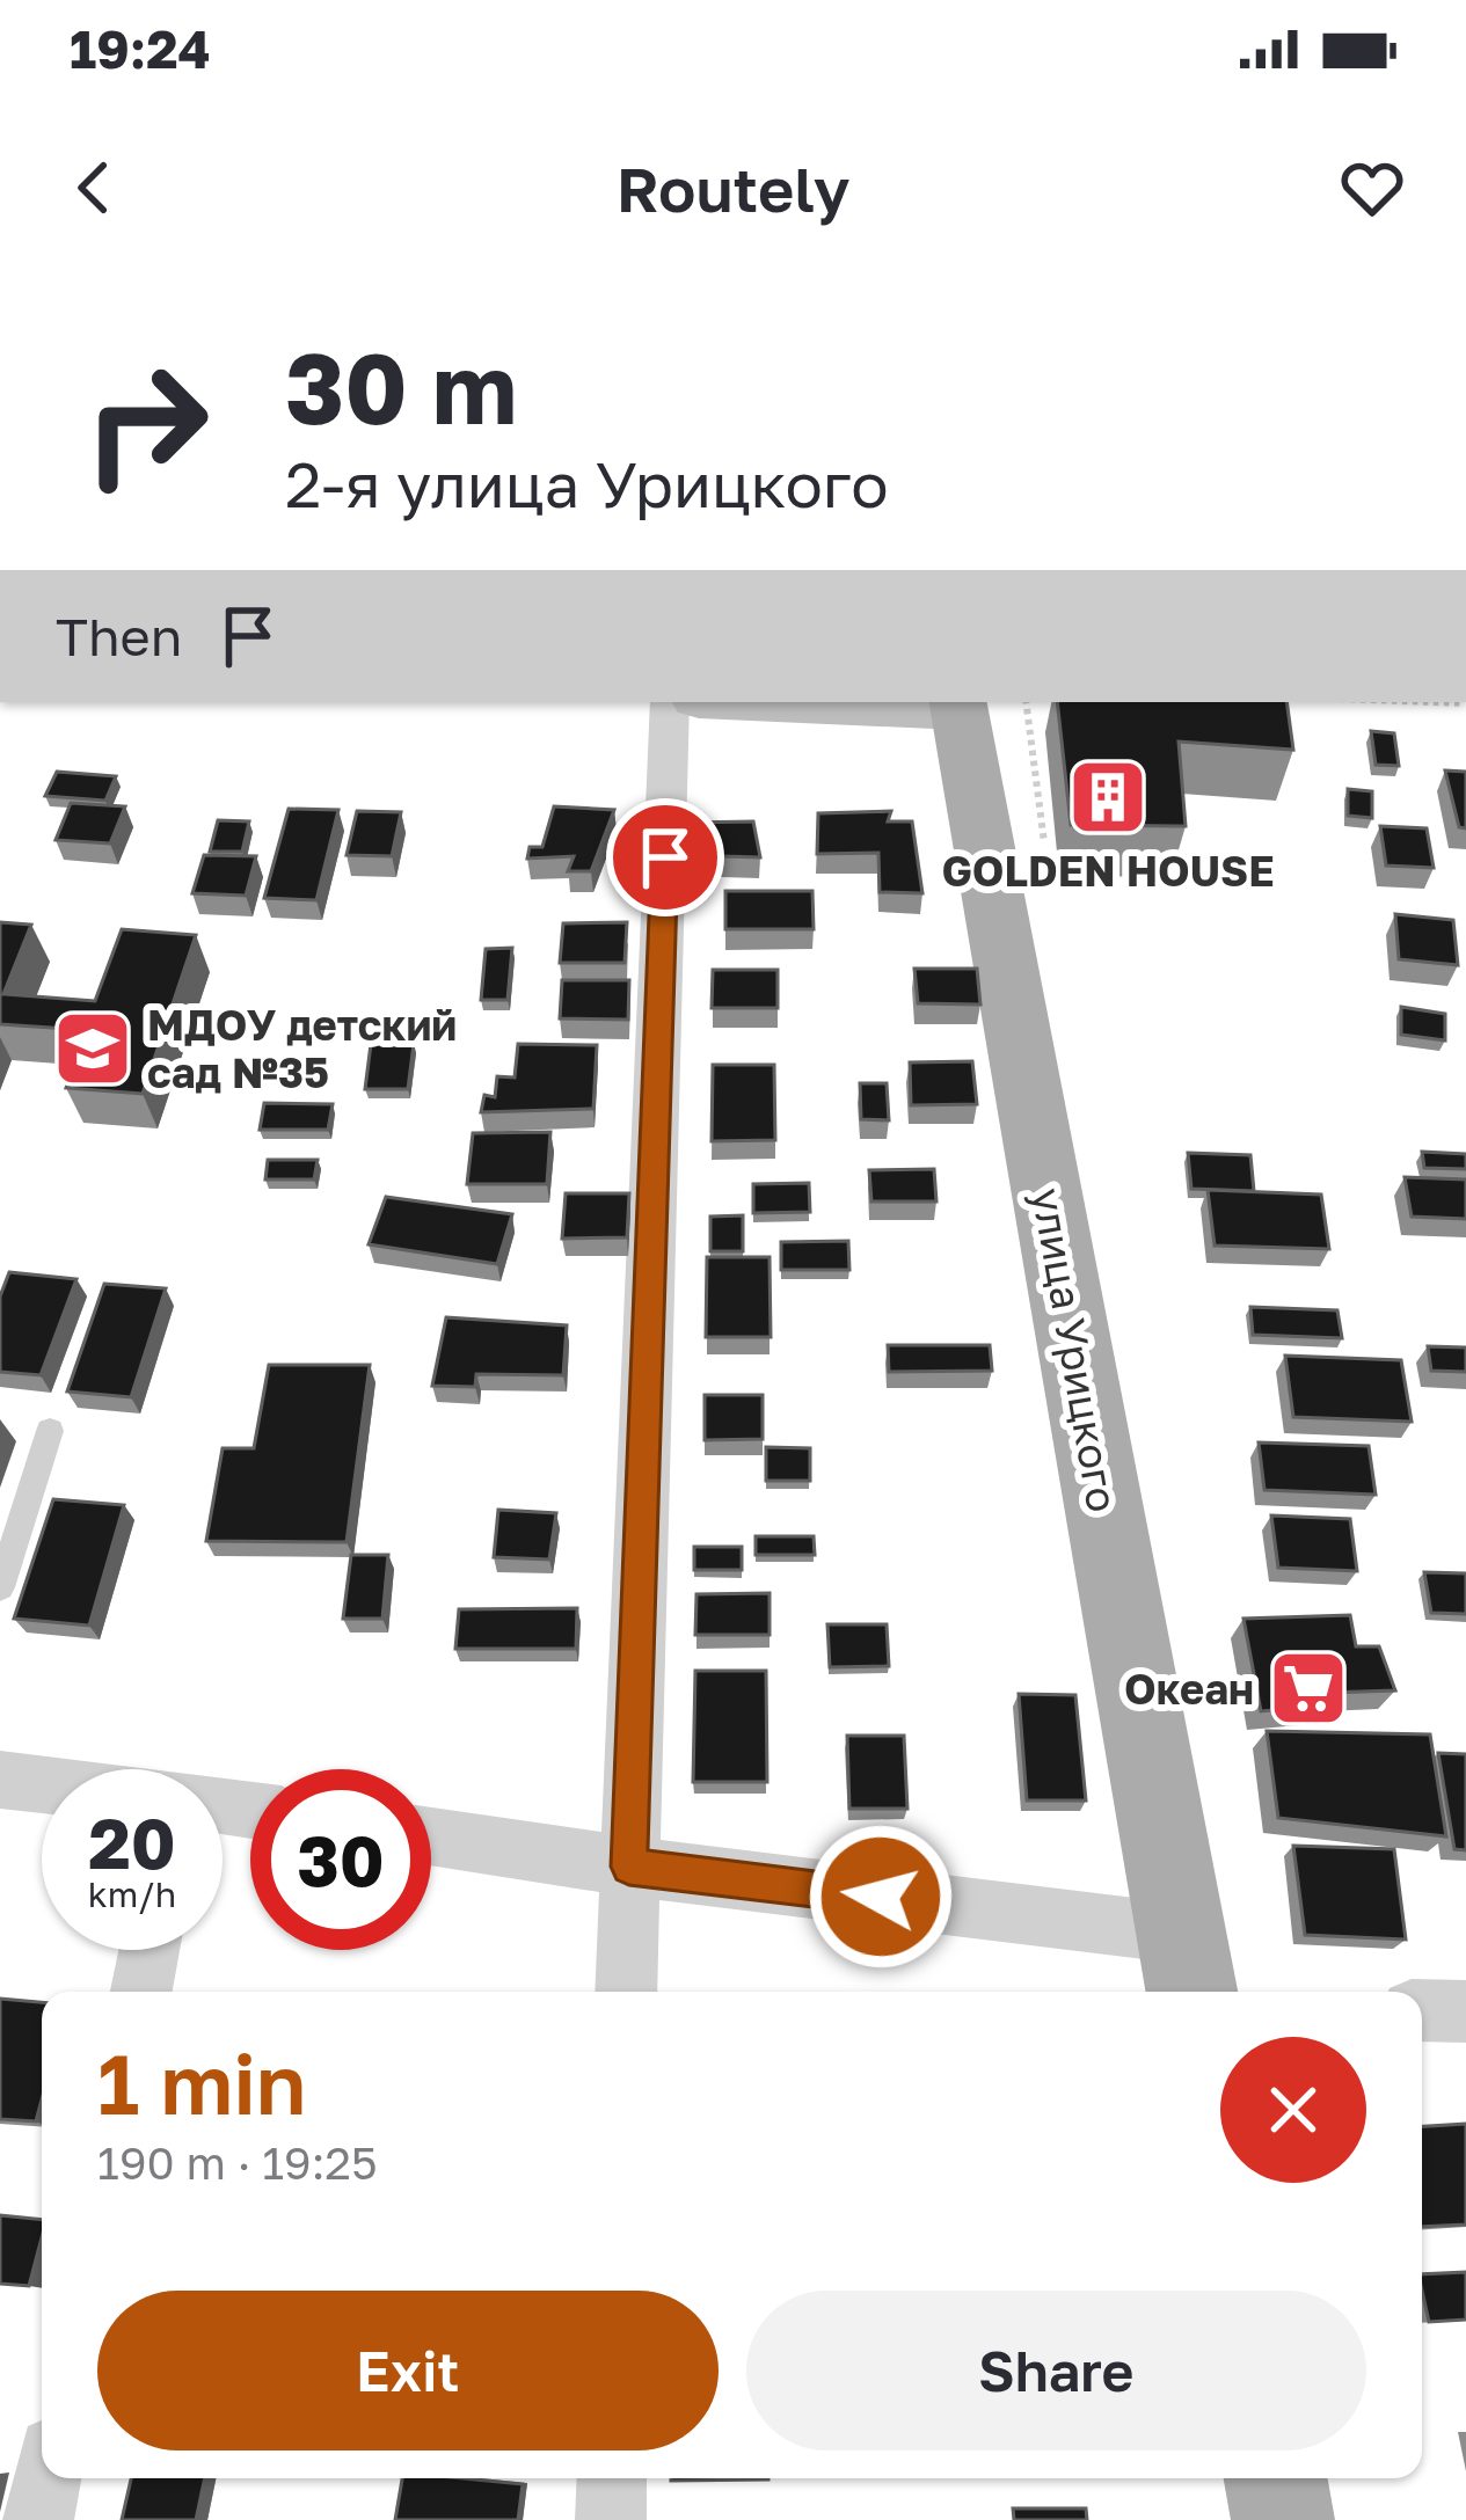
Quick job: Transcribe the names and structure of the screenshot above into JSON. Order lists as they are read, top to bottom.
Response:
{
  "streets": {
    "main road": ["улица Урицкого"]
  },
  "places": {
    "building": ["GOLDEN HOUSE"],
    "school or university": ["МДОУ детский сад №35"],
    "supermarket": ["Океан"]
  },
  "page": {
    "status": "19:24",
    "header": "Routely",
    "turn": ["30 m", "2-я улица Урицкого"],
    "then": "Then",
    "speed": "20 km/h",
    "limit": "30",
    "heading": ["1 min", "190 m · 19:25"],
    "buttons": ["Exit", "Share"]
  }
}
